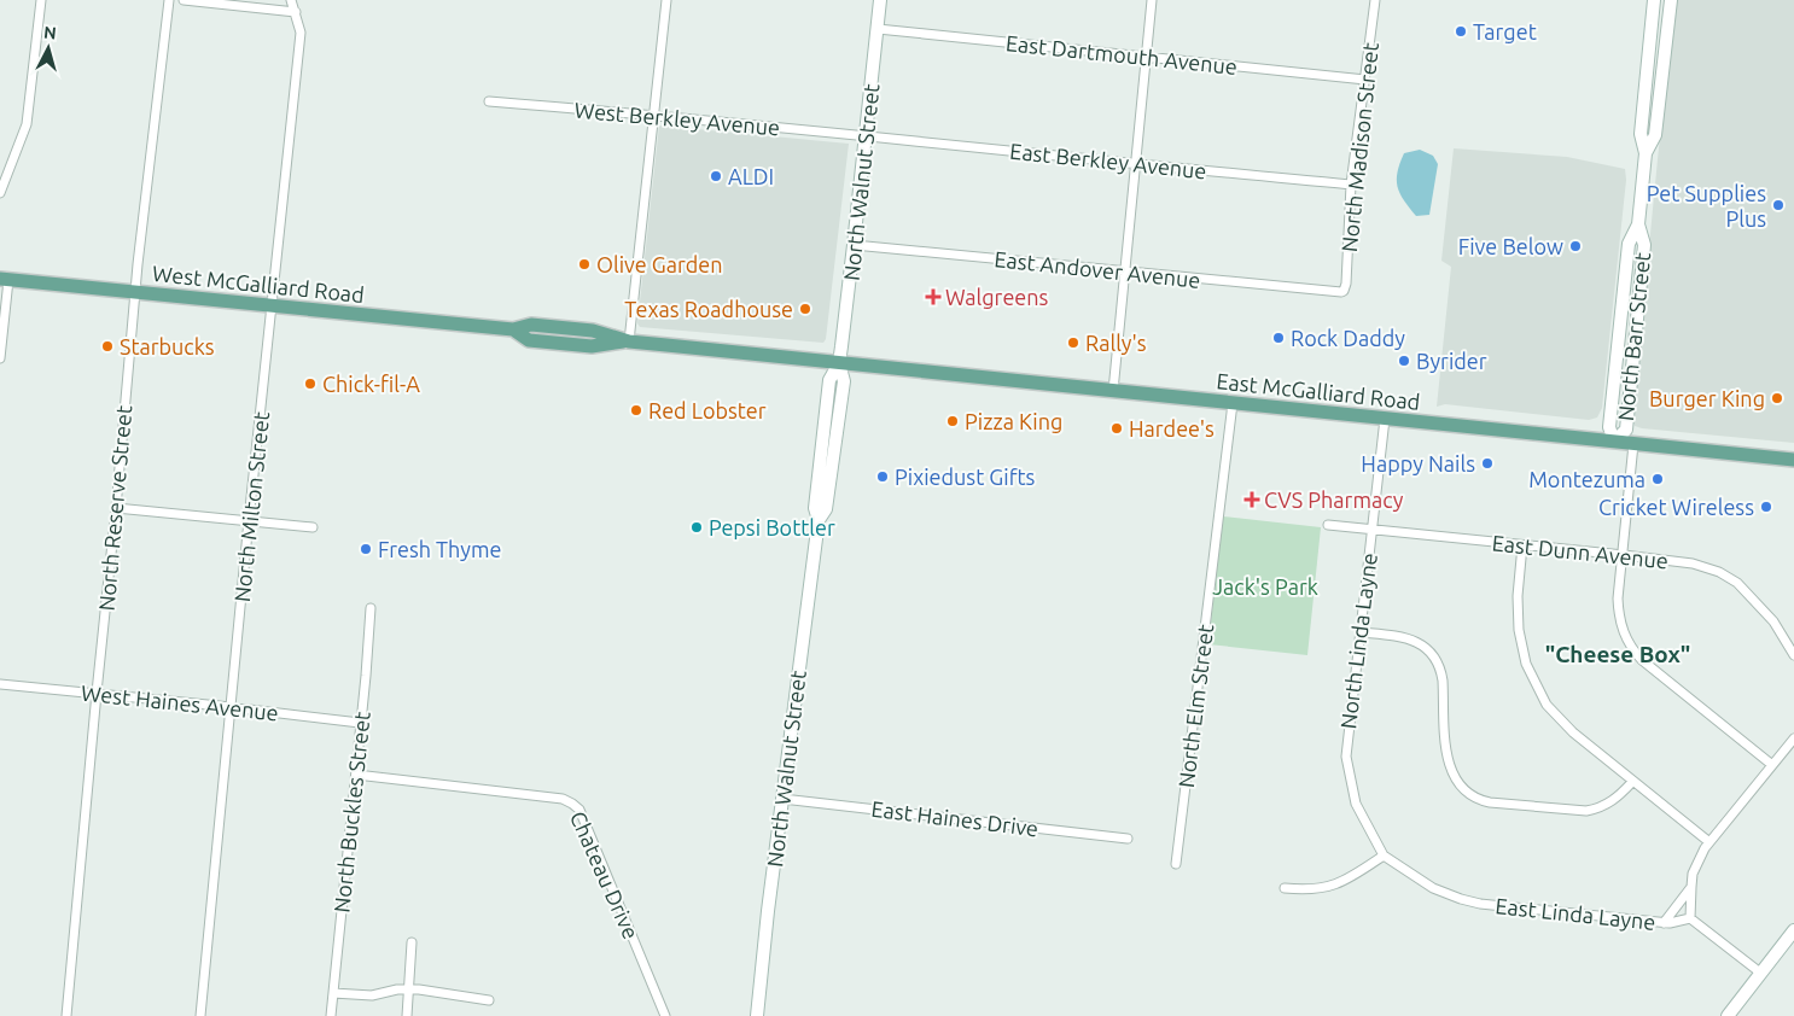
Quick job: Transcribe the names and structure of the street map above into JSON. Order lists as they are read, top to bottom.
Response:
{
  "streets": {
    "main road": [
      "North Walnut Street",
      "West McGalliard Road",
      "North Barr Street",
      "East McGalliard Road"
    ],
    "street": [
      "East Dartmouth Avenue",
      "West Berkley Avenue",
      "North Madison Street",
      "East Berkley Avenue",
      "East Andover Avenue",
      "North Milton Street",
      "North Reserve Street",
      "East Dunn Avenue",
      "North Linda Layne",
      "West Haines Avenue",
      "North Elm Street",
      "North Buckles Street",
      "East Haines Drive",
      "Chateau Drive",
      "East Linda Layne"
    ]
  },
  "crossings": [
    ["East Dartmouth Avenue", "North Madison Street"],
    ["East Dartmouth Avenue", "North Walnut Street"],
    ["West Berkley Avenue", "East Berkley Avenue"],
    ["West Berkley Avenue", "North Walnut Street"],
    ["North Madison Street", "East Berkley Avenue"],
    ["North Madison Street", "East Andover Avenue"],
    ["East Berkley Avenue", "North Walnut Street"],
    ["North Walnut Street", "East Andover Avenue"],
    ["North Walnut Street", "West McGalliard Road"],
    ["North Walnut Street", "East McGalliard Road"],
    ["North Walnut Street", "East Haines Drive"],
    ["West McGalliard Road", "East McGalliard Road"],
    ["West McGalliard Road", "North Milton Street"],
    ["West McGalliard Road", "North Reserve Street"],
    ["North Barr Street", "East McGalliard Road"],
    ["North Barr Street", "East Dunn Avenue"],
    ["East McGalliard Road", "North Linda Layne"],
    ["East McGalliard Road", "North Elm Street"],
    ["North Milton Street", "West Haines Avenue"],
    ["North Reserve Street", "West Haines Avenue"],
    ["East Dunn Avenue", "North Linda Layne"],
    ["North Linda Layne", "East Linda Layne"],
    ["West Haines Avenue", "North Buckles Street"],
    ["North Buckles Street", "Chateau Drive"]
  ],
  "districts": ["\"Cheese Box\""],
  "parks": ["Jack's Park"],
  "places": {
    "other": [
      "Target",
      "ALDI",
      "Pet Supplies Plus",
      "Five Below",
      "Olive Garden",
      "Texas Roadhouse",
      "Rock Daddy",
      "Rally's",
      "Starbucks",
      "Byrider",
      "Chick-fil-A",
      "Burger King",
      "Red Lobster",
      "Pizza King",
      "Hardee's",
      "Happy Nails",
      "Pixiedust Gifts",
      "Montezuma",
      "Cricket Wireless",
      "Pepsi Bottler",
      "Fresh Thyme"
    ],
    "health": ["Walgreens", "CVS Pharmacy"]
  },
  "north": "top"
}
